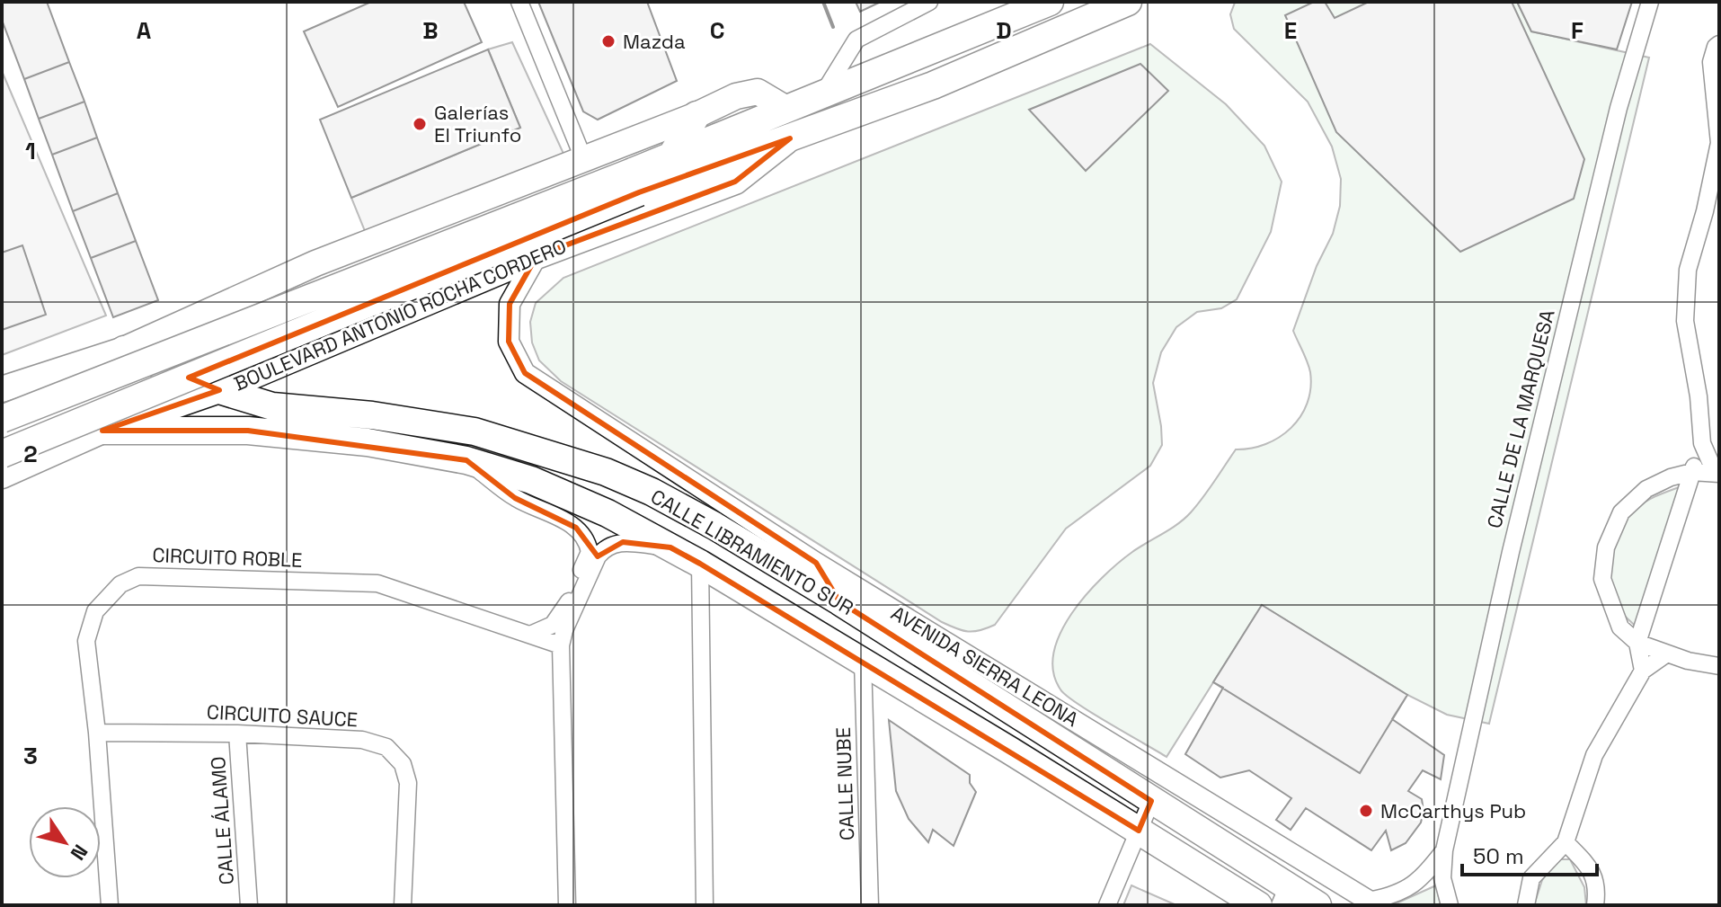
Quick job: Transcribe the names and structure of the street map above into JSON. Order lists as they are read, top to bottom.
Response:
{
  "streets": {
    "highway": ["CALLE LIBRAMIENTO SUR"],
    "main road": ["BOULEVARD ANTONIO ROCHA CORDERO"],
    "street": [
      "CALLE DE LA MARQUESA",
      "CIRCUITO ROBLE",
      "AVENIDA SIERRA LEONA",
      "CIRCUITO SAUCE",
      "CALLE NUBE",
      "CALLE ÁLAMO"
    ]
  },
  "crossings": [
    ["BOULEVARD ANTONIO ROCHA CORDERO", "CALLE LIBRAMIENTO SUR"],
    ["BOULEVARD ANTONIO ROCHA CORDERO", "AVENIDA SIERRA LEONA"],
    ["CALLE DE LA MARQUESA", "AVENIDA SIERRA LEONA"],
    ["CALLE LIBRAMIENTO SUR", "CALLE NUBE"],
    ["CIRCUITO ROBLE", "CIRCUITO SAUCE"],
    ["CIRCUITO SAUCE", "CALLE ÁLAMO"]
  ],
  "places": ["Mazda", "Galerías El Triunfo", "McCarthys Pub"],
  "scale_bar": "50 m",
  "north": "bottom right",
  "grid": {
    "columns": [
      "A",
      "B",
      "C",
      "D",
      "E",
      "F"
    ],
    "rows": ["1", "2", "3"]
  }
}
